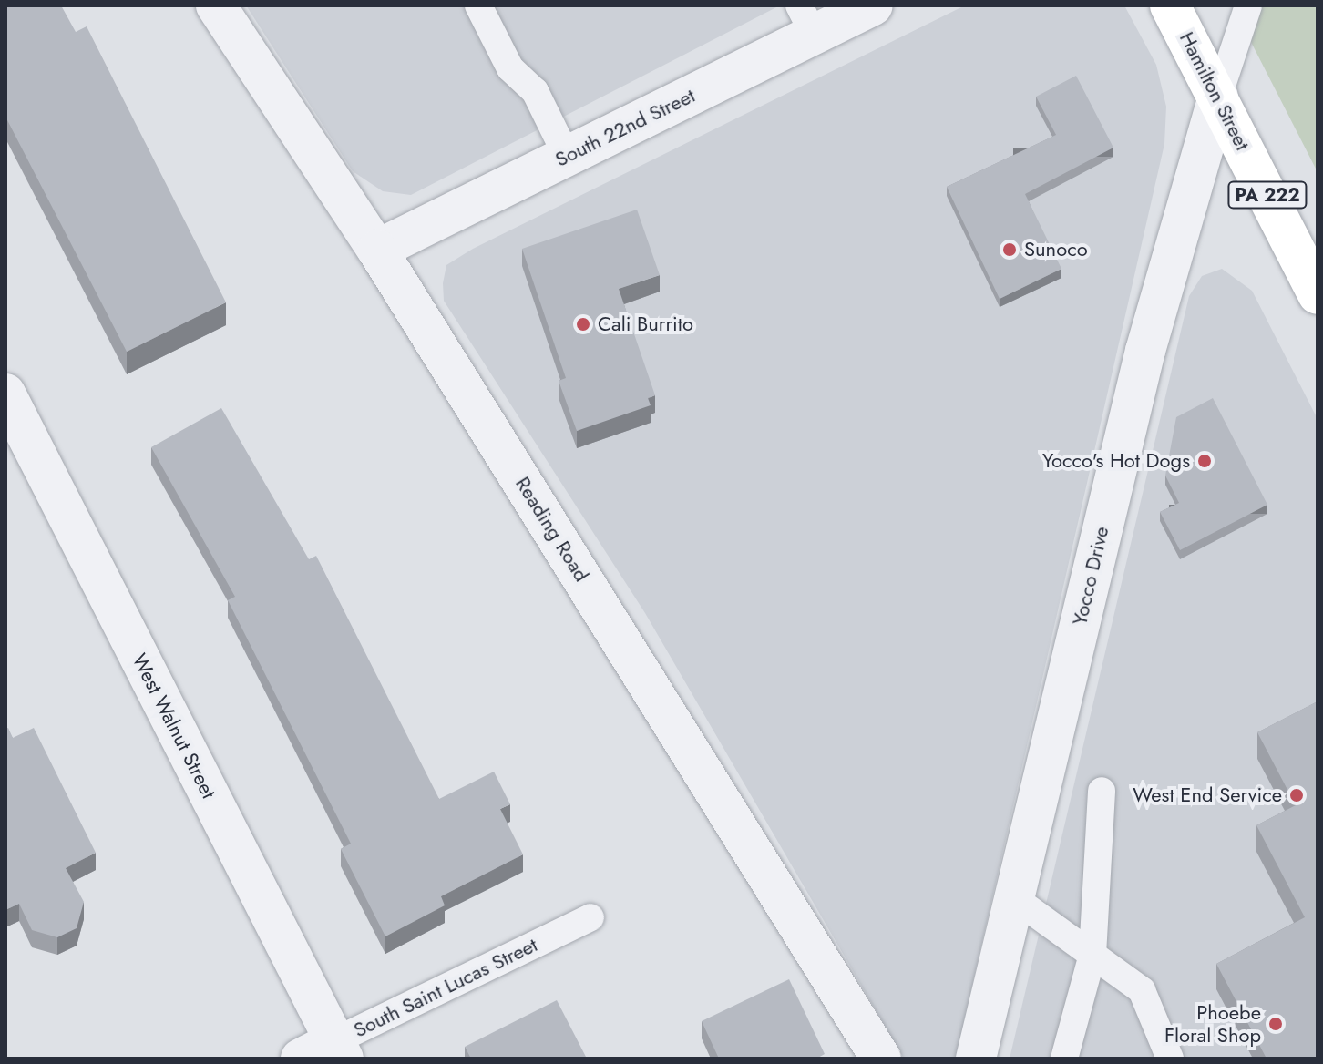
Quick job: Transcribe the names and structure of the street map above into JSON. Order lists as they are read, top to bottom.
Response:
{
  "streets": {
    "main road": ["Hamilton Street", "PA 222"],
    "street": [
      "South 22nd Street",
      "Reading Road",
      "Yocco Drive",
      "West Walnut Street"
    ],
    "lane": ["South Saint Lucas Street"]
  },
  "crossings": [
    ["Hamilton Street", "Yocco Drive"],
    ["South 22nd Street", "Reading Road"],
    ["West Walnut Street", "South Saint Lucas Street"]
  ],
  "places": [
    "Sunoco",
    "Cali Burrito",
    "Yocco's Hot Dogs",
    "West End Service",
    "Phoebe Floral Shop"
  ]
}
